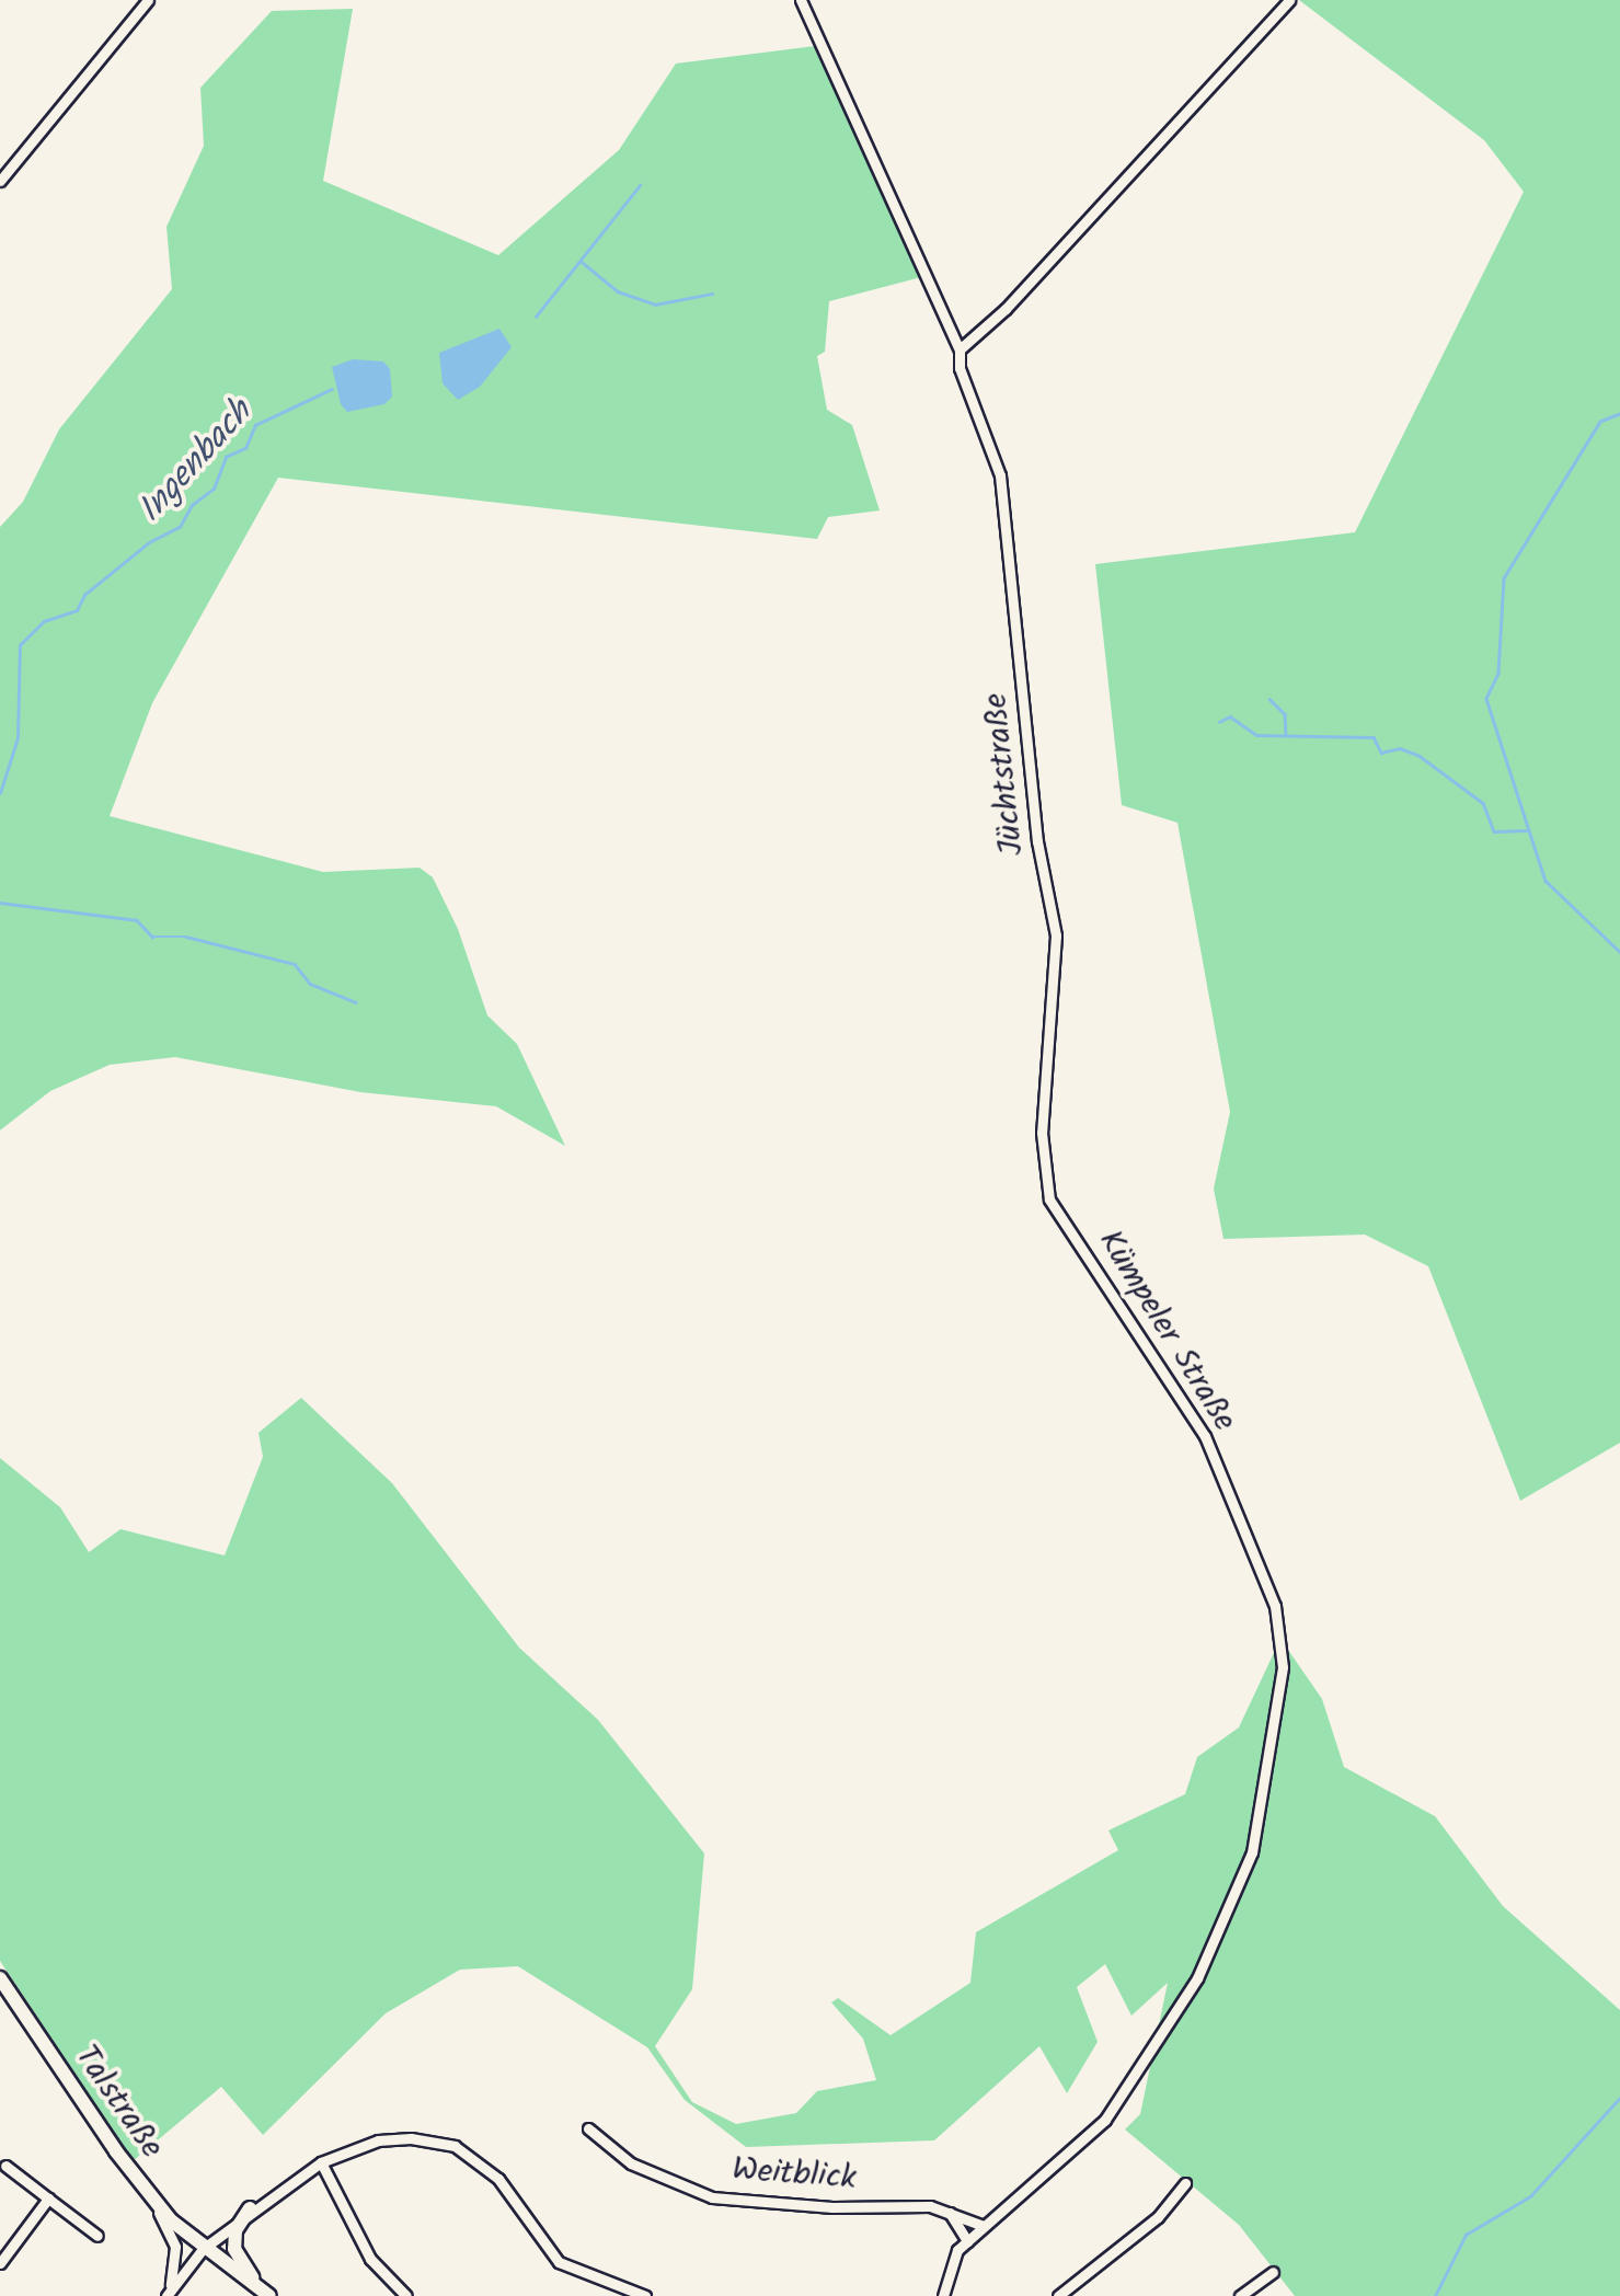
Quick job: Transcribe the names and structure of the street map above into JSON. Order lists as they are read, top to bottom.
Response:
{
  "streets": {
    "main road": ["Talstraße"],
    "street": ["Jüchtstraße", "Kümpeler Straße", "Weitblick"]
  },
  "crossings": [
    ["Jüchtstraße", "Kümpeler Straße"],
    ["Kümpeler Straße", "Weitblick"]
  ],
  "water": ["Ingenbach"]
}
